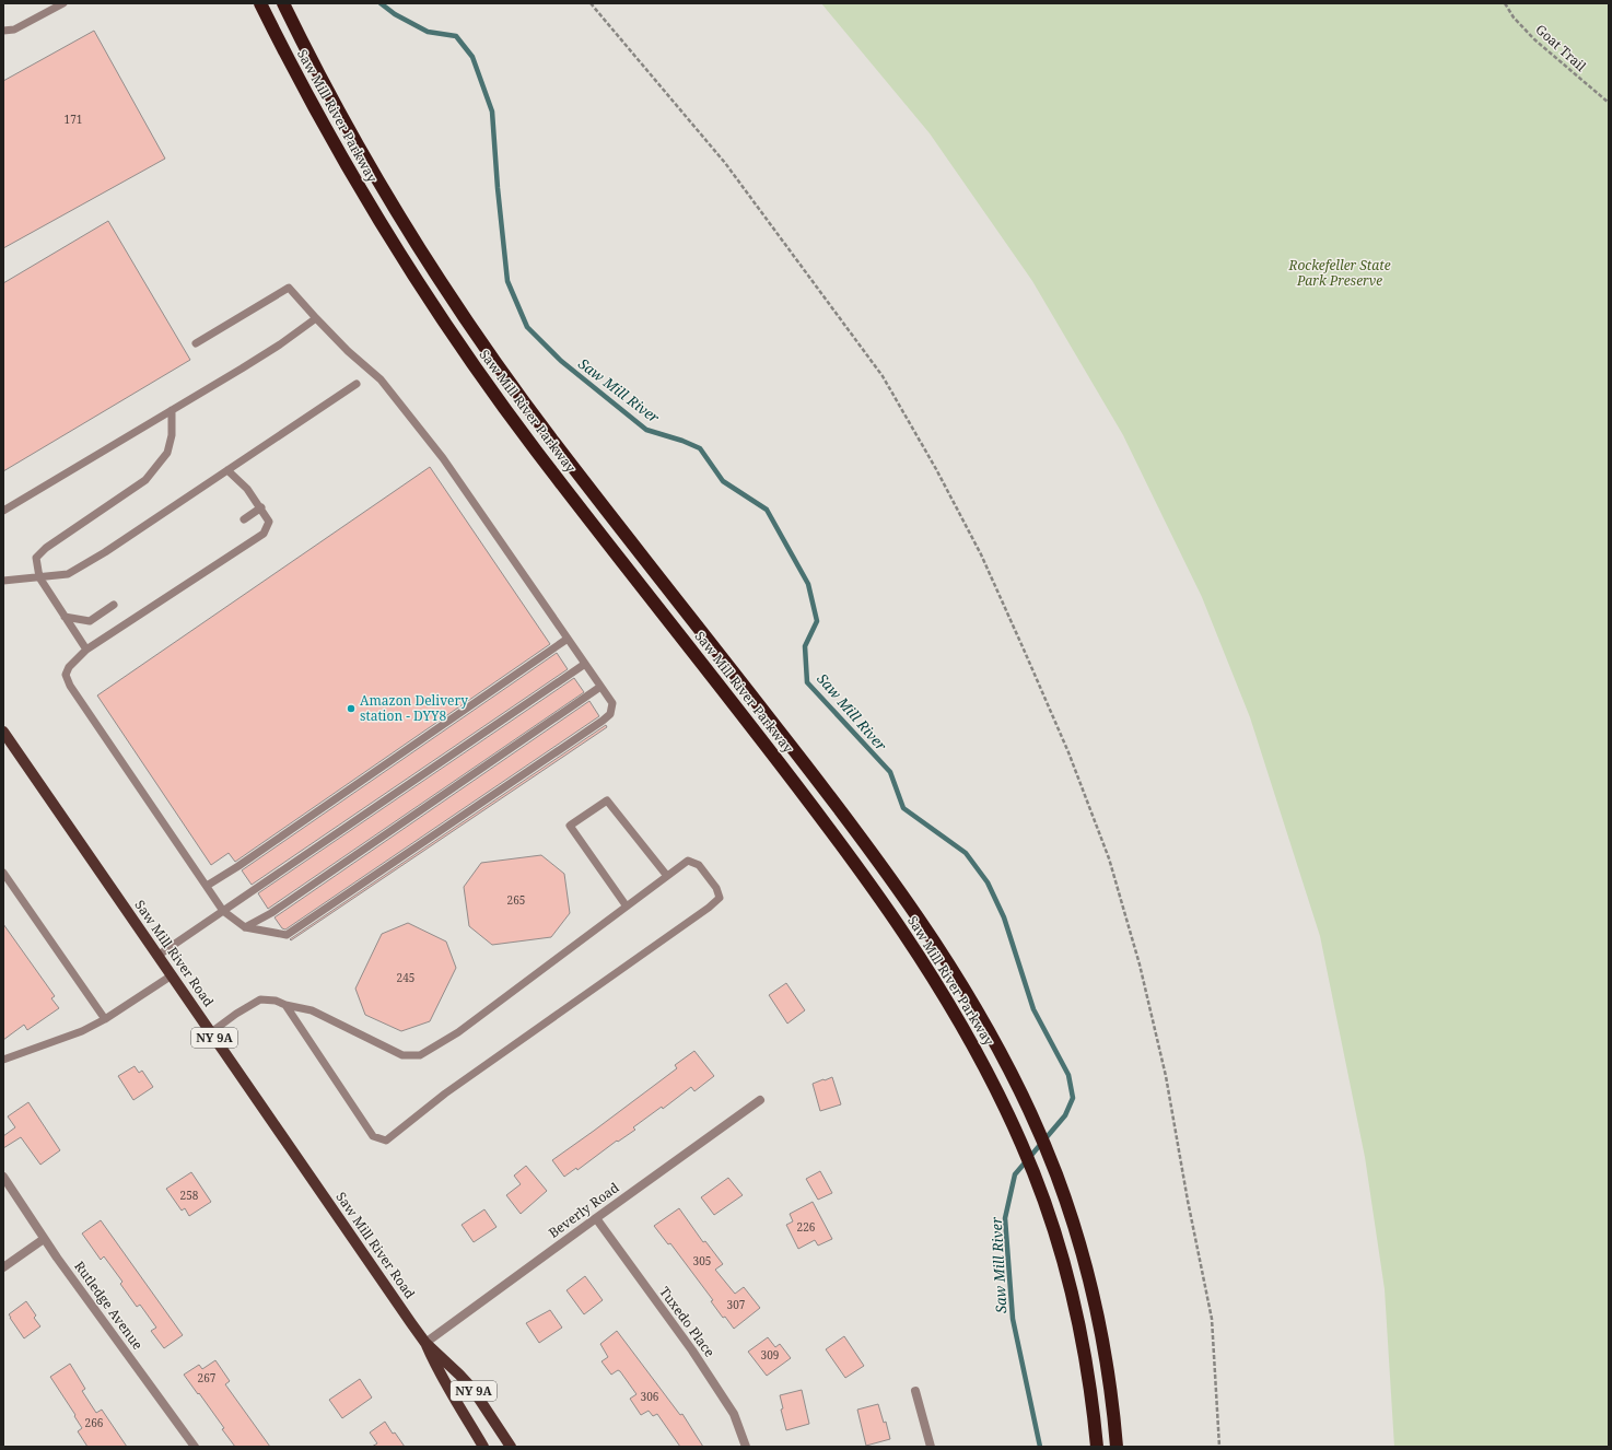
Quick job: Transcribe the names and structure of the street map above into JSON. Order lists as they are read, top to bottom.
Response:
{
  "streets": {
    "highway": ["Saw Mill River Parkway"],
    "main road": ["Saw Mill River Road", "NY 9A"],
    "street": ["Beverly Road", "Rutledge Avenue", "Tuxedo Place"],
    "path": ["Goat Trail"]
  },
  "crossings": [
    ["Saw Mill River Road", "Beverly Road"],
    ["Beverly Road", "Tuxedo Place"]
  ],
  "water": ["Saw Mill River"],
  "parks": ["Rockefeller State Park Preserve"],
  "places": ["Amazon Delivery station - DYY8"],
  "house_numbers": [
    "171",
    "265",
    "245",
    "258",
    "226",
    "305",
    "307",
    "309",
    "267",
    "306",
    "266"
  ]
}
